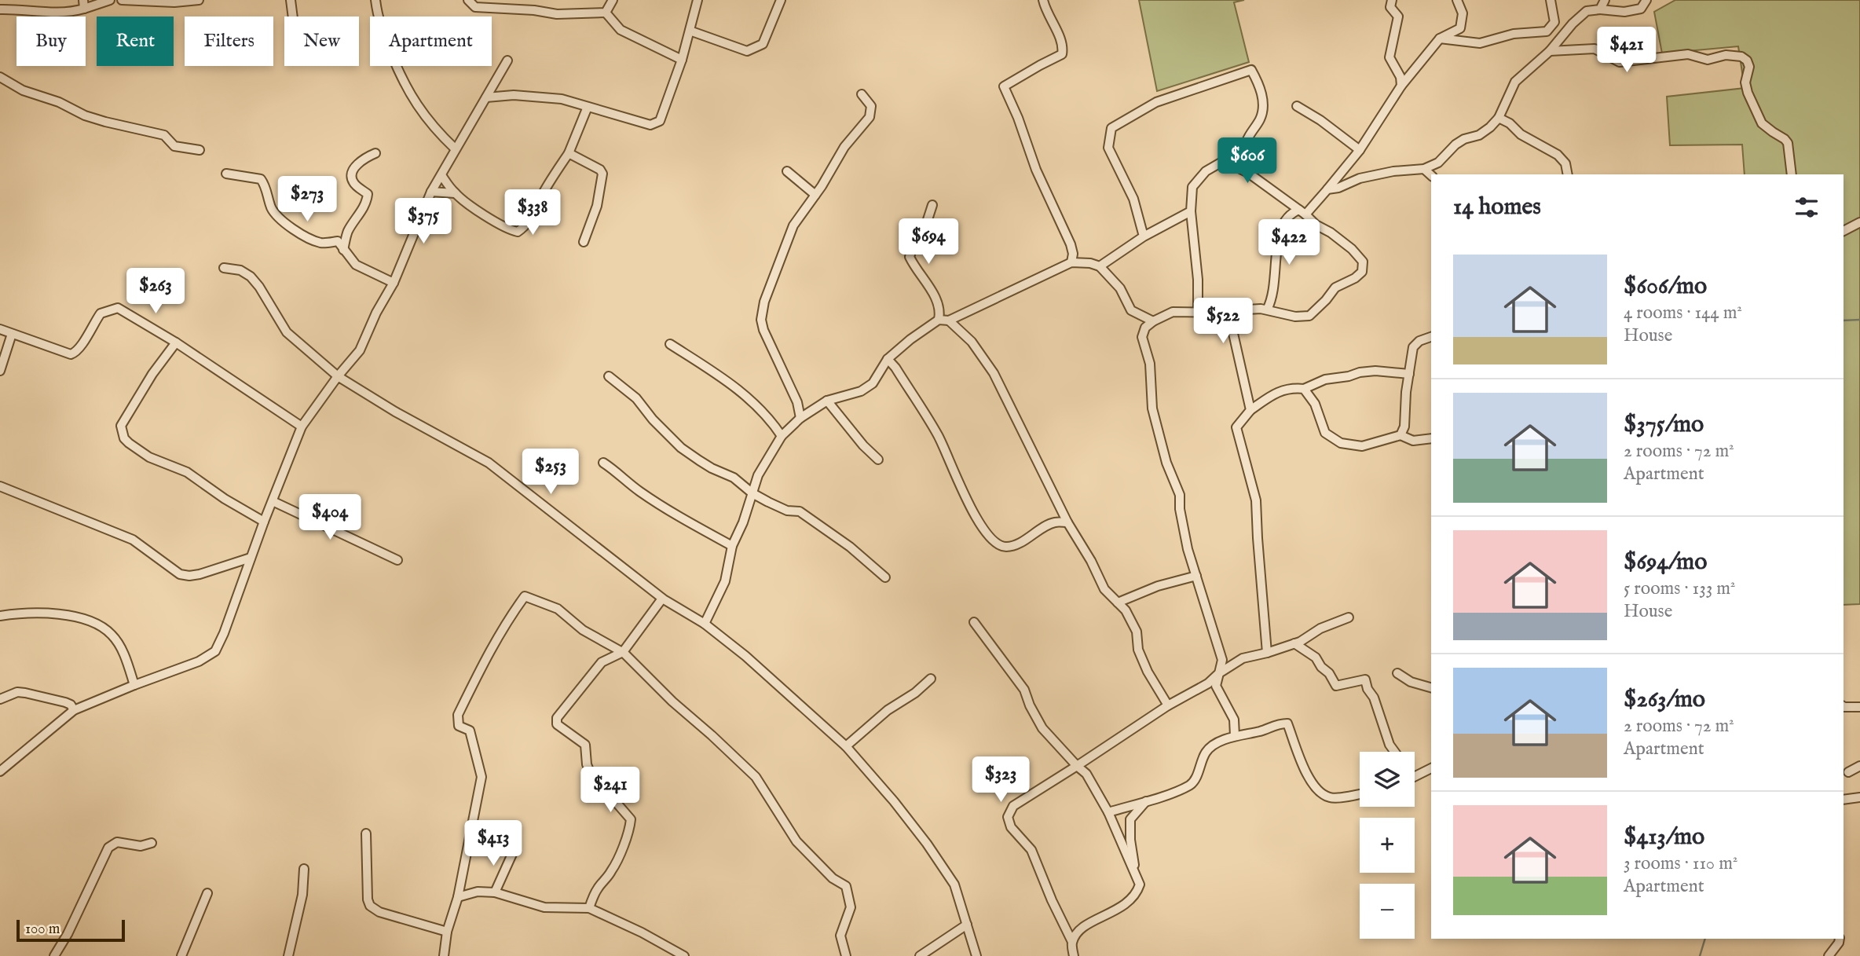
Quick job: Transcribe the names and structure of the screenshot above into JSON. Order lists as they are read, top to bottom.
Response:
{
  "scale_bar": "100 m",
  "page": {
    "chip": [
      "Buy",
      "Rent",
      "Filters",
      "New",
      "Apartment"
    ],
    "price": [
      "$421",
      "$606",
      "$273",
      "$338",
      "$375",
      "$694",
      "$422",
      "$263",
      "$522",
      "$253",
      "$404",
      "$323",
      "$241",
      "$413"
    ],
    "heading": "14 homes",
    "list": [
      {
        "name": "$606/mo",
        "note": "4 rooms · 144 m² · House"
      },
      {
        "name": "$375/mo",
        "note": "2 rooms · 72 m² · Apartment"
      },
      {
        "name": "$694/mo",
        "note": "5 rooms · 133 m² · House"
      },
      {
        "name": "$263/mo",
        "note": "2 rooms · 72 m² · Apartment"
      },
      {
        "name": "$413/mo",
        "note": "3 rooms · 110 m² · Apartment"
      }
    ],
    "map_buttons": ["+", "−"],
    "scale": "100 m"
  }
}
